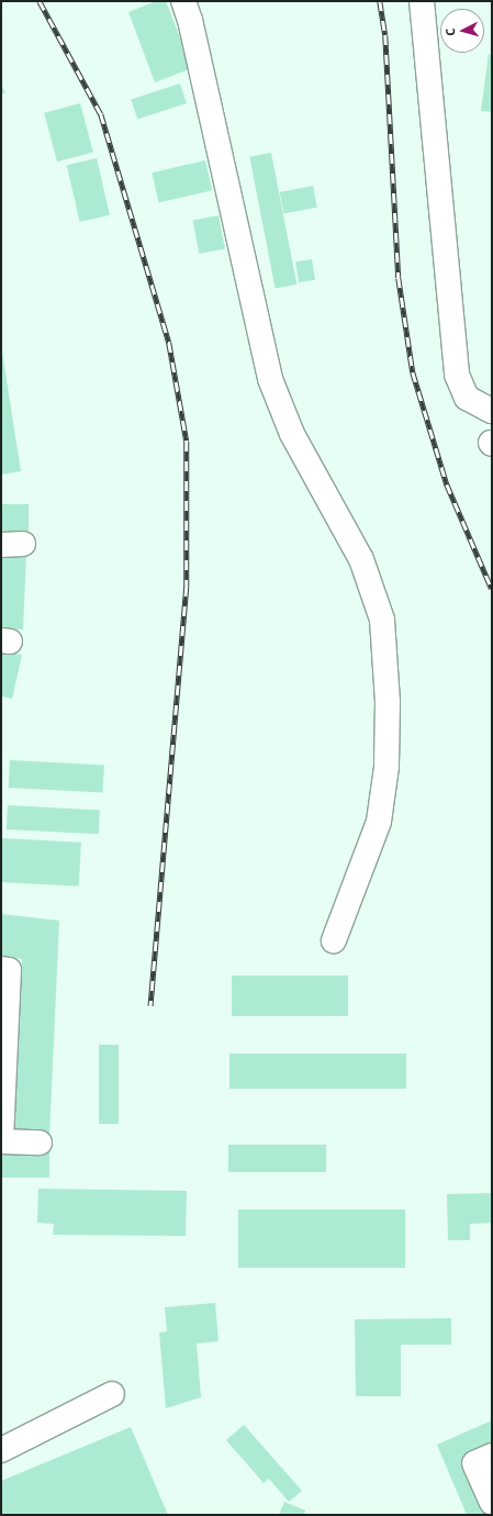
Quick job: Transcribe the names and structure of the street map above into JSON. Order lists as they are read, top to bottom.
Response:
{
  "north": "left"
}
